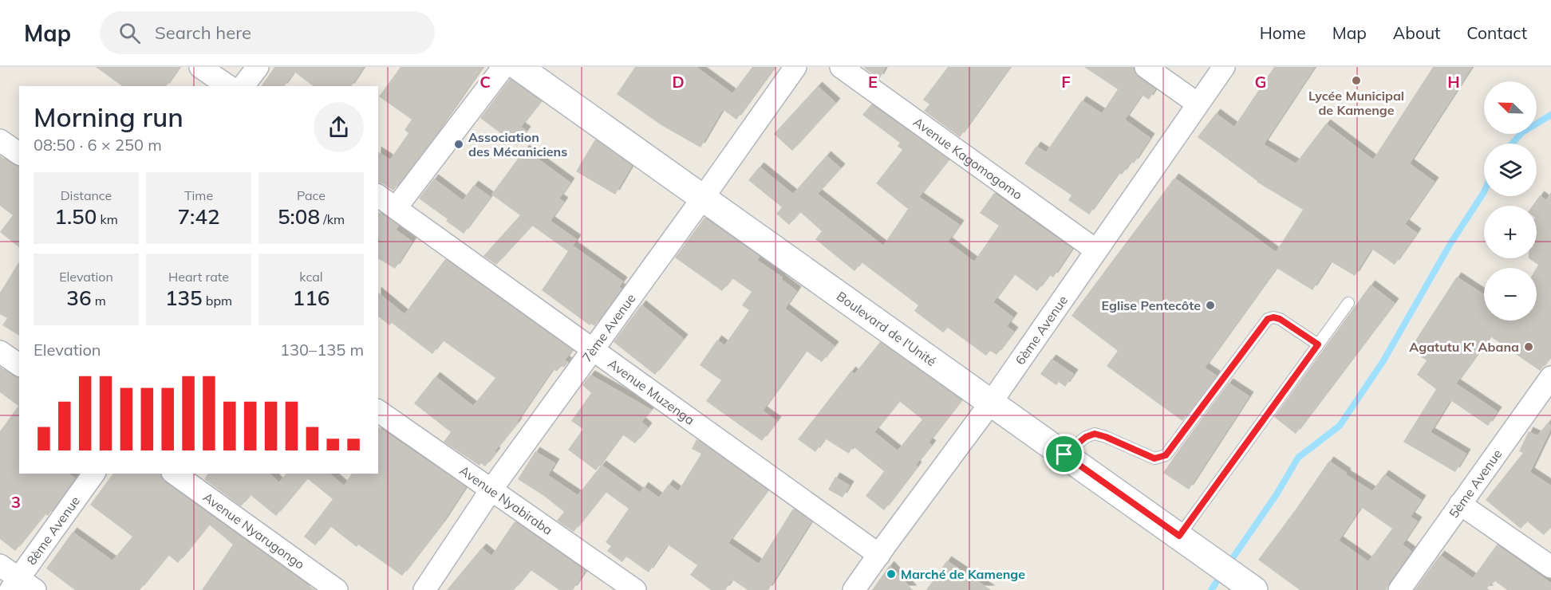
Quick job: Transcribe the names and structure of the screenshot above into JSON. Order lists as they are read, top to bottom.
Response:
{
  "streets": {
    "street": [
      "Avenue Kagomogomo",
      "7ème Avenue",
      "Boulevard de l'Unité",
      "6ème Avenue",
      "Avenue Muzenga",
      "5ème Avenue",
      "Avenue Nyabiraba",
      "8ème Avenue",
      "Avenue Nyarugongo"
    ]
  },
  "crossings": [
    ["Avenue Kagomogomo", "6ème Avenue"],
    ["7ème Avenue", "Boulevard de l'Unité"],
    ["7ème Avenue", "Avenue Muzenga"],
    ["7ème Avenue", "Avenue Nyabiraba"],
    ["Boulevard de l'Unité", "6ème Avenue"],
    ["6ème Avenue", "Avenue Muzenga"]
  ],
  "places": [
    "Lycée Municipal de Kamenge",
    "Association des Mécaniciens",
    "Eglise Pentecôte",
    "Agatutu K' Abana",
    "Marché de Kamenge"
  ],
  "north": "top left",
  "page": {
    "header": "Map",
    "search": "Search here",
    "nav": [
      "Home",
      "Map",
      "About",
      "Contact"
    ],
    "map_buttons": ["+", "−"],
    "heading": ["Morning run", "08:50 · 6 × 250 m"],
    "stats": [
      ["Distance", "1.50 km"],
      ["Time", "7:42"],
      ["Pace", "5:08 /km"],
      ["Elevation", "36 m"],
      ["Heart rate", "135 bpm"],
      ["kcal", "116"]
    ],
    "chart": ["Elevation", "130–135 m"]
  },
  "grid": {
    "columns": [
      "C",
      "D",
      "E",
      "F",
      "G",
      "H"
    ],
    "rows": ["3"]
  }
}
